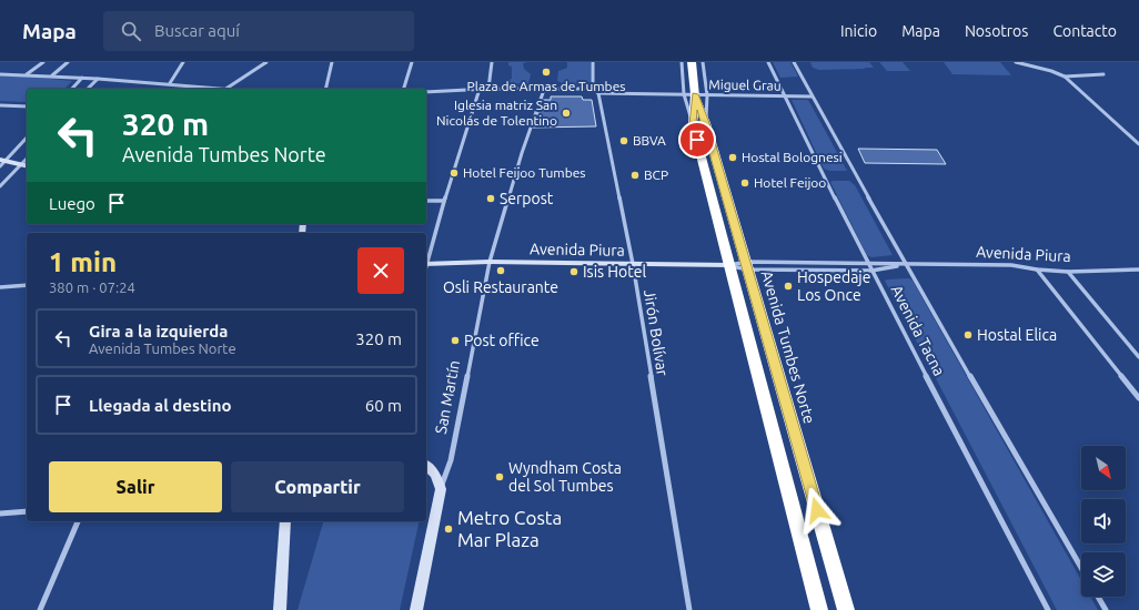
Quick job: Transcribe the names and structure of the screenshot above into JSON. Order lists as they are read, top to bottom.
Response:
{
  "streets": {
    "highway": ["Avenida Tumbes Norte"],
    "main road": ["Avenida Piura", "San Martín"],
    "street": ["Miguel Grau", "Avenida Tacna", "Jirón Bolívar"]
  },
  "crossings": [
    ["Miguel Grau", "Avenida Tacna"],
    ["Miguel Grau", "Jirón Bolívar"],
    ["Miguel Grau", "Avenida Tumbes Norte"],
    ["Avenida Piura", "Avenida Tacna"],
    ["Avenida Piura", "Jirón Bolívar"],
    ["Avenida Piura", "Avenida Tumbes Norte"],
    ["Avenida Piura", "San Martín"]
  ],
  "places": [
    "Plaza de Armas de Tumbes",
    "Iglesia matriz San Nicolás de Tolentino",
    "BBVA",
    "Hostal Bolognesi",
    "Hotel Feijoo Tumbes",
    "BCP",
    "Hotel Feijoo",
    "Serpost",
    "Osli Restaurante",
    "Isis Hotel",
    "Hospedaje Los Once",
    "Hostal Elica",
    "Post office",
    "Wyndham Costa del Sol Tumbes",
    "Metro Costa Mar Plaza"
  ],
  "north": "bottom right",
  "page": {
    "header": "Mapa",
    "search": "Buscar aquí",
    "nav": [
      "Inicio",
      "Mapa",
      "Nosotros",
      "Contacto"
    ],
    "turn": ["320 m", "Avenida Tumbes Norte"],
    "then": "Luego",
    "heading": ["1 min", "380 m · 07:24"],
    "list": [
      {
        "name": "Gira a la izquierda",
        "note": "Avenida Tumbes Norte",
        "value": "320 m"
      },
      {
        "name": "Llegada al destino",
        "value": "60 m"
      }
    ],
    "buttons": ["Salir", "Compartir"]
  }
}
